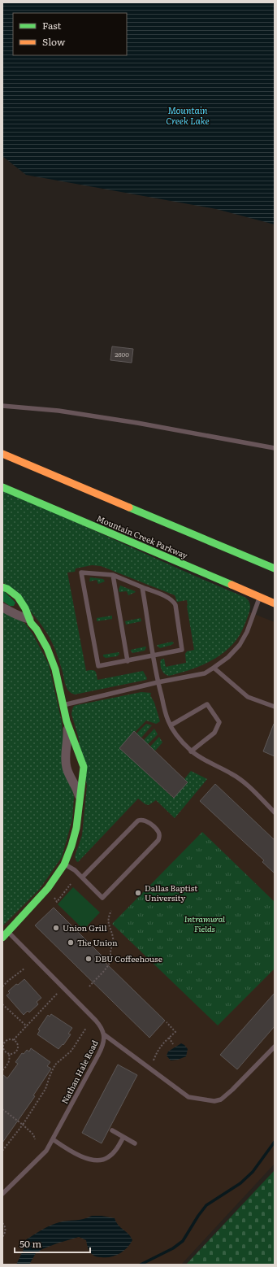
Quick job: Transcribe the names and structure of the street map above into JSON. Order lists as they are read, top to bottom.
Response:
{
  "streets": {
    "main road": ["Mountain Creek Parkway"],
    "lane": ["Nathan Hale Road"]
  },
  "water": ["Mountain Creek Lake"],
  "parks": ["Intramural Fields"],
  "places": [
    "Dallas Baptist University",
    "Union Grill",
    "The Union",
    "DBU Coffeehouse"
  ],
  "house_numbers": ["2600"],
  "legend": ["Fast", "Slow"],
  "scale_bar": "50 m"
}
